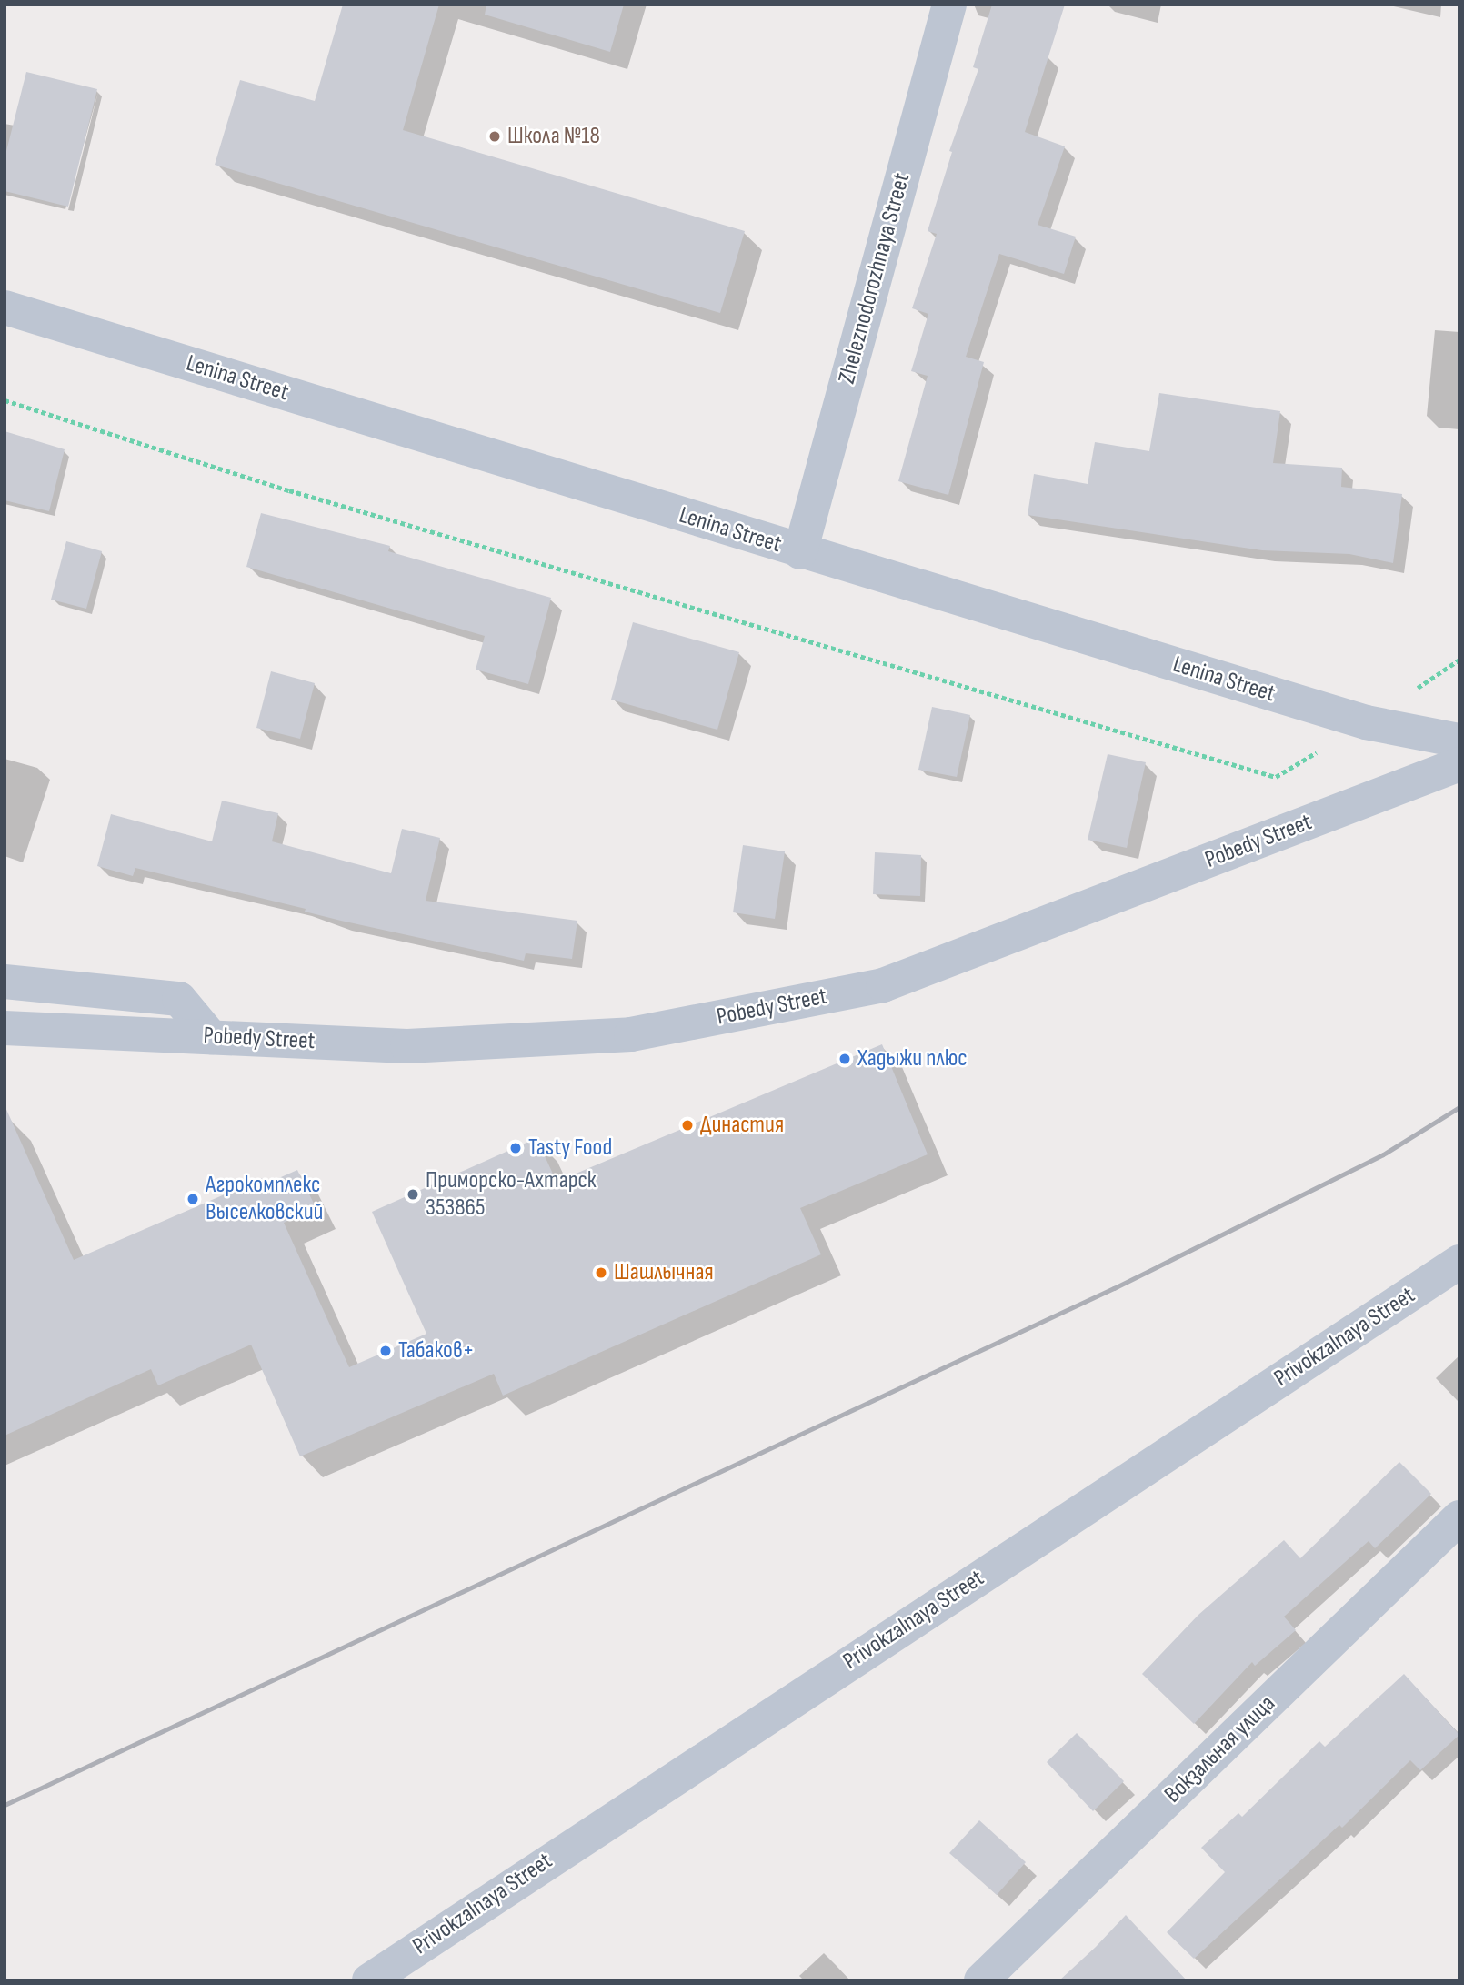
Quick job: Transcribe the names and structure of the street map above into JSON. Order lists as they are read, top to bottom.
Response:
{
  "streets": {
    "street": [
      "Zheleznodorozhnaya Street",
      "Lenina Street",
      "Pobedy Street",
      "Privokzalnaya Street",
      "Вокзальная улица"
    ]
  },
  "crossings": [
    ["Zheleznodorozhnaya Street", "Lenina Street"]
  ],
  "places": [
    "Школа №18",
    "Хадыжи плюс",
    "Династия",
    "Tasty Food",
    "Приморско-Ахтарск 353865",
    "Агрокомплекс Выселковский",
    "Шашлычная",
    "Табаков+"
  ]
}
